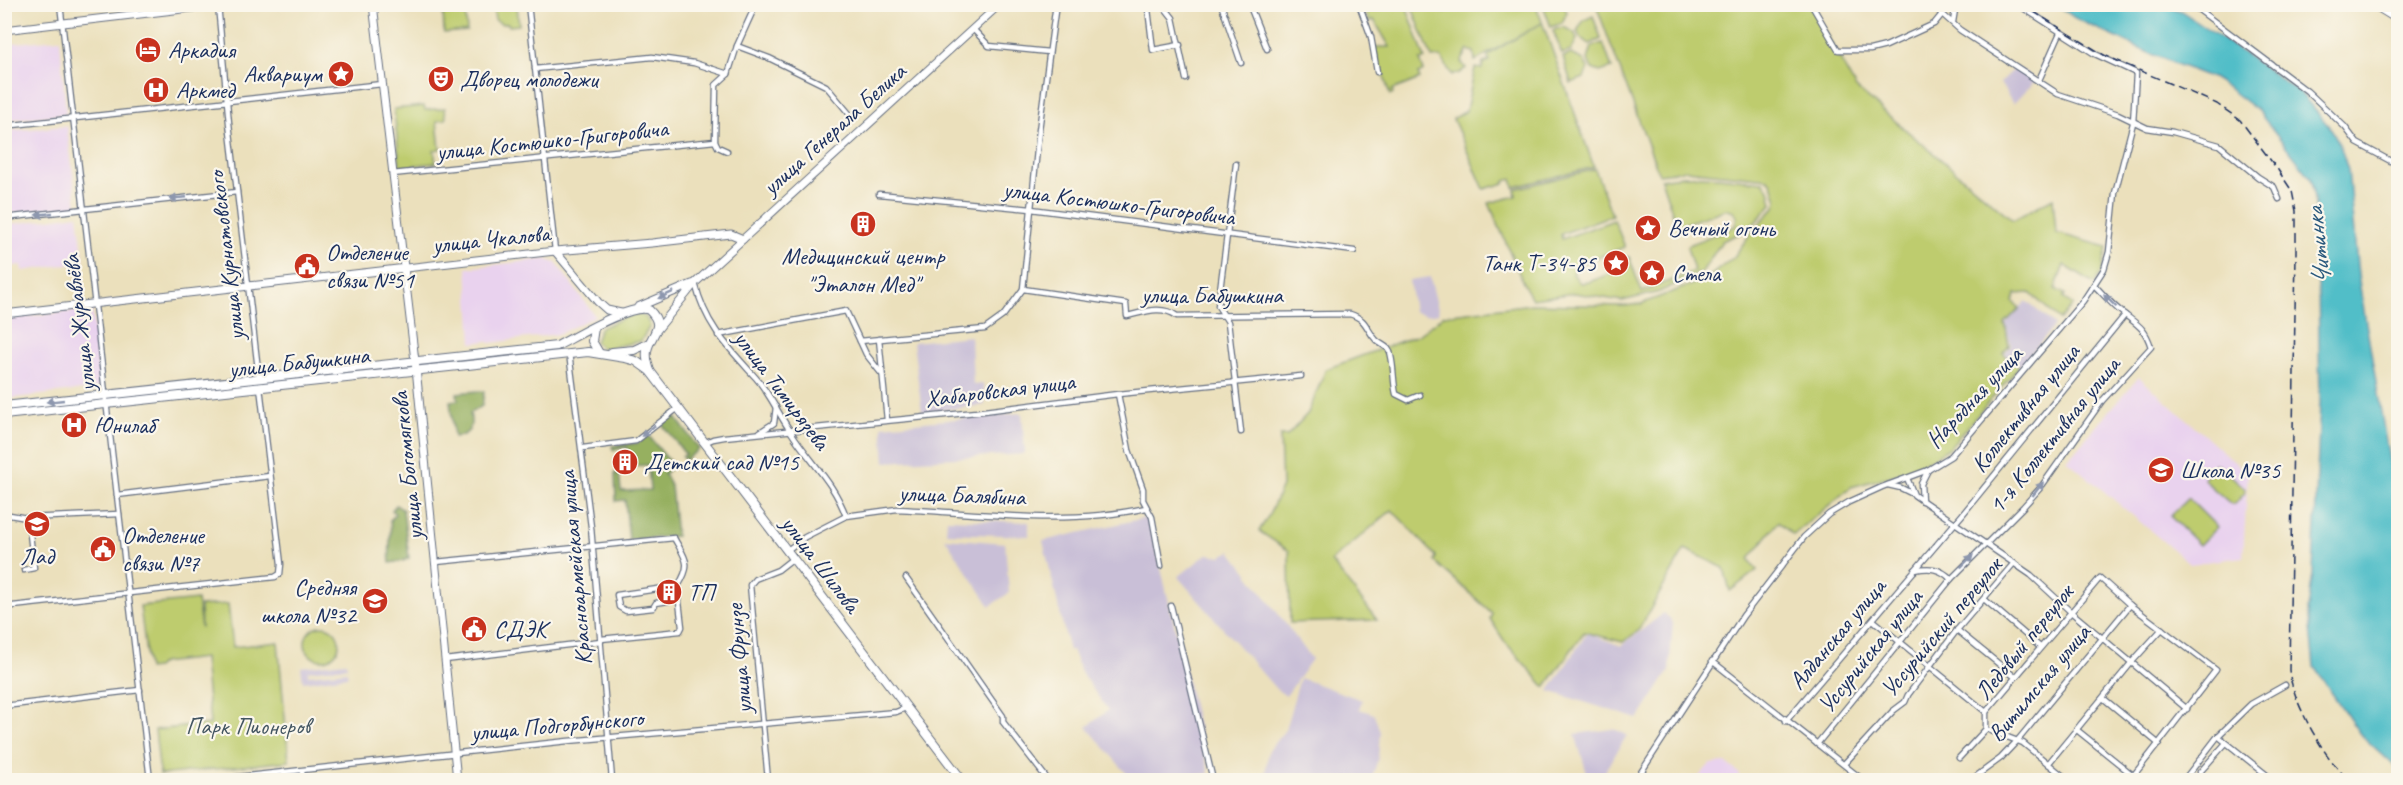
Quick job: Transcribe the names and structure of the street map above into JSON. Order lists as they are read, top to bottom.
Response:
{
  "streets": {
    "main road": [
      "улица Генерала Белика",
      "улица Чкалова",
      "улица Бабушкина",
      "улица Богомягкова",
      "улица Шилова"
    ],
    "street": [
      "улица Костюшко-Григоровича",
      "улица Курнатовского",
      "улица Журавлёва",
      "улица Тимирязева",
      "Хабаровская улица",
      "Народная улица",
      "Коллективная улица",
      "1-я Коллективная улица",
      "улица Балябина",
      "Красноармейская улица",
      "Уссурийский переулок",
      "Алданская улица",
      "Ледовый переулок",
      "Уссурийская улица",
      "улица Фрунзе",
      "Витимская улица",
      "улица Подгорбунского"
    ]
  },
  "crossings": [
    ["улица Генерала Белика", "улица Чкалова"],
    ["улица Генерала Белика", "улица Тимирязева"],
    ["улица Костюшко-Григоровича", "улица Богомягкова"],
    ["улица Чкалова", "улица Курнатовского"],
    ["улица Чкалова", "улица Журавлёва"],
    ["улица Чкалова", "улица Богомягкова"],
    ["улица Курнатовского", "улица Бабушкина"],
    ["улица Курнатовского", "улица Журавлёва"],
    ["улица Бабушкина", "улица Журавлёва"],
    ["улица Бабушкина", "улица Богомягкова"],
    ["улица Бабушкина", "Красноармейская улица"],
    ["улица Тимирязева", "Хабаровская улица"],
    ["улица Тимирязева", "улица Балябина"],
    ["Хабаровская улица", "улица Шилова"],
    ["Коллективная улица", "1-я Коллективная улица"],
    ["Коллективная улица", "Алданская улица"],
    ["1-я Коллективная улица", "Уссурийская улица"],
    ["улица Богомягкова", "улица Подгорбунского"],
    ["улица Балябина", "улица Шилова"],
    ["улица Шилова", "улица Фрунзе"],
    ["улица Шилова", "улица Подгорбунского"],
    ["Красноармейская улица", "улица Подгорбунского"],
    ["Уссурийский переулок", "Ледовый переулок"],
    ["Уссурийский переулок", "Витимская улица"],
    ["Ледовый переулок", "Витимская улица"],
    ["улица Фрунзе", "улица Подгорбунского"]
  ],
  "one_way": ["1-я Коллективная улица"],
  "water": ["Читинка"],
  "parks": ["Парк Пионеров"],
  "places": {
    "hotel": ["Аркадия"],
    "place": [
      "Аквариум",
      "Вечный огонь",
      "Танк Т-34-85",
      "Стела"
    ],
    "theatre": ["Дворец молодежи"],
    "hospital": ["Аркмед", "Юнилаб"],
    "building": ["Медицинский центр \"Эталон Мед\"", "Детский сад №15", "ТП"],
    "public building": ["Отделение связи №51", "Отделение связи №7", "СДЭК"],
    "school or university": ["Школа №35", "Лад", "Средняя школа №32"]
  }
}
